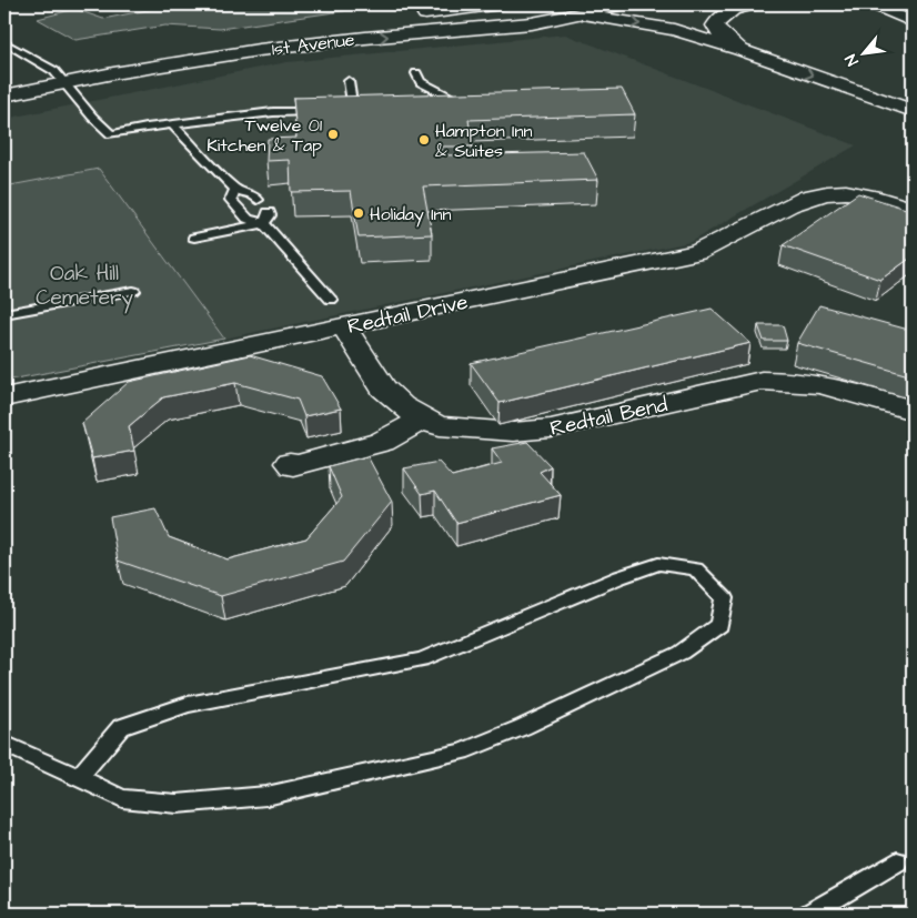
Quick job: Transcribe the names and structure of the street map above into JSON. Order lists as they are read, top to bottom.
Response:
{
  "streets": {
    "main road": ["1st Avenue", "Redtail Drive", "Redtail Bend"]
  },
  "crossings": [
    ["Redtail Drive", "Redtail Bend"]
  ],
  "parks": ["Oak Hill Cemetery"],
  "places": ["Twelve 01 Kitchen & Tap", "Hampton Inn & Suites", "Holiday Inn"],
  "north": "bottom left"
}
